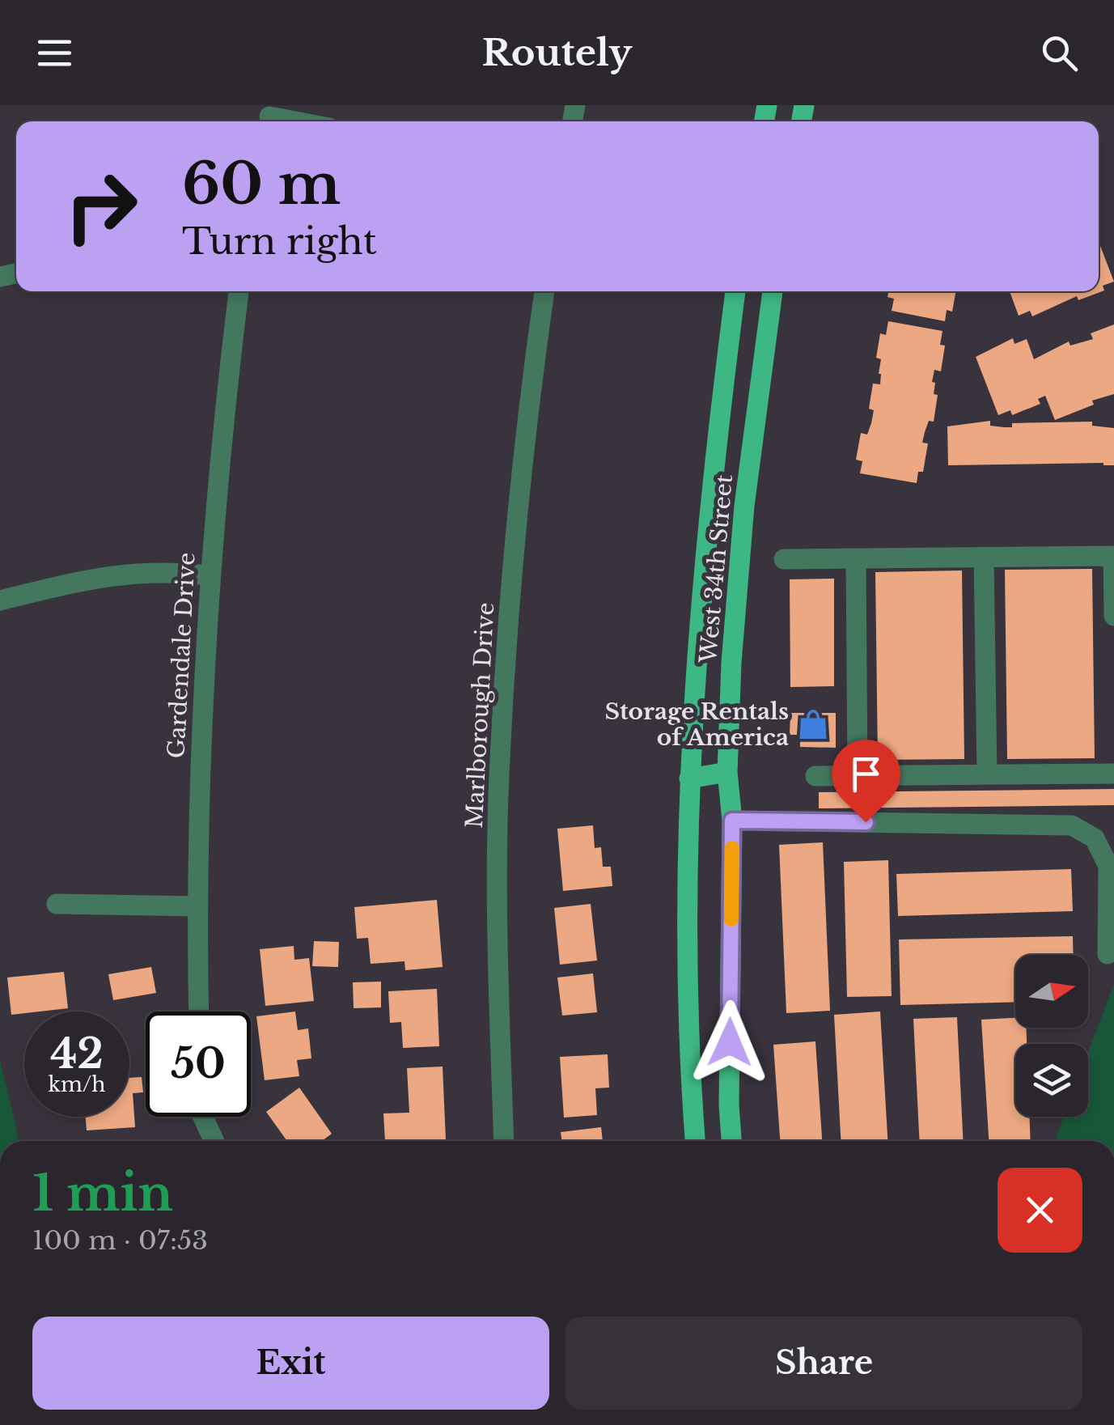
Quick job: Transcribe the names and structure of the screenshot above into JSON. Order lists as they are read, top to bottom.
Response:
{
  "streets": {
    "main road": ["West 34th Street"],
    "street": ["Gardendale Drive", "Marlborough Drive"]
  },
  "places": {
    "shop": ["Storage Rentals of America"]
  },
  "north": "right",
  "page": {
    "header": "Routely",
    "turn": ["60 m", "Turn right"],
    "speed": "42 km/h",
    "limit": "50",
    "heading": ["1 min", "100 m · 07:53"],
    "buttons": ["Exit", "Share"]
  }
}
